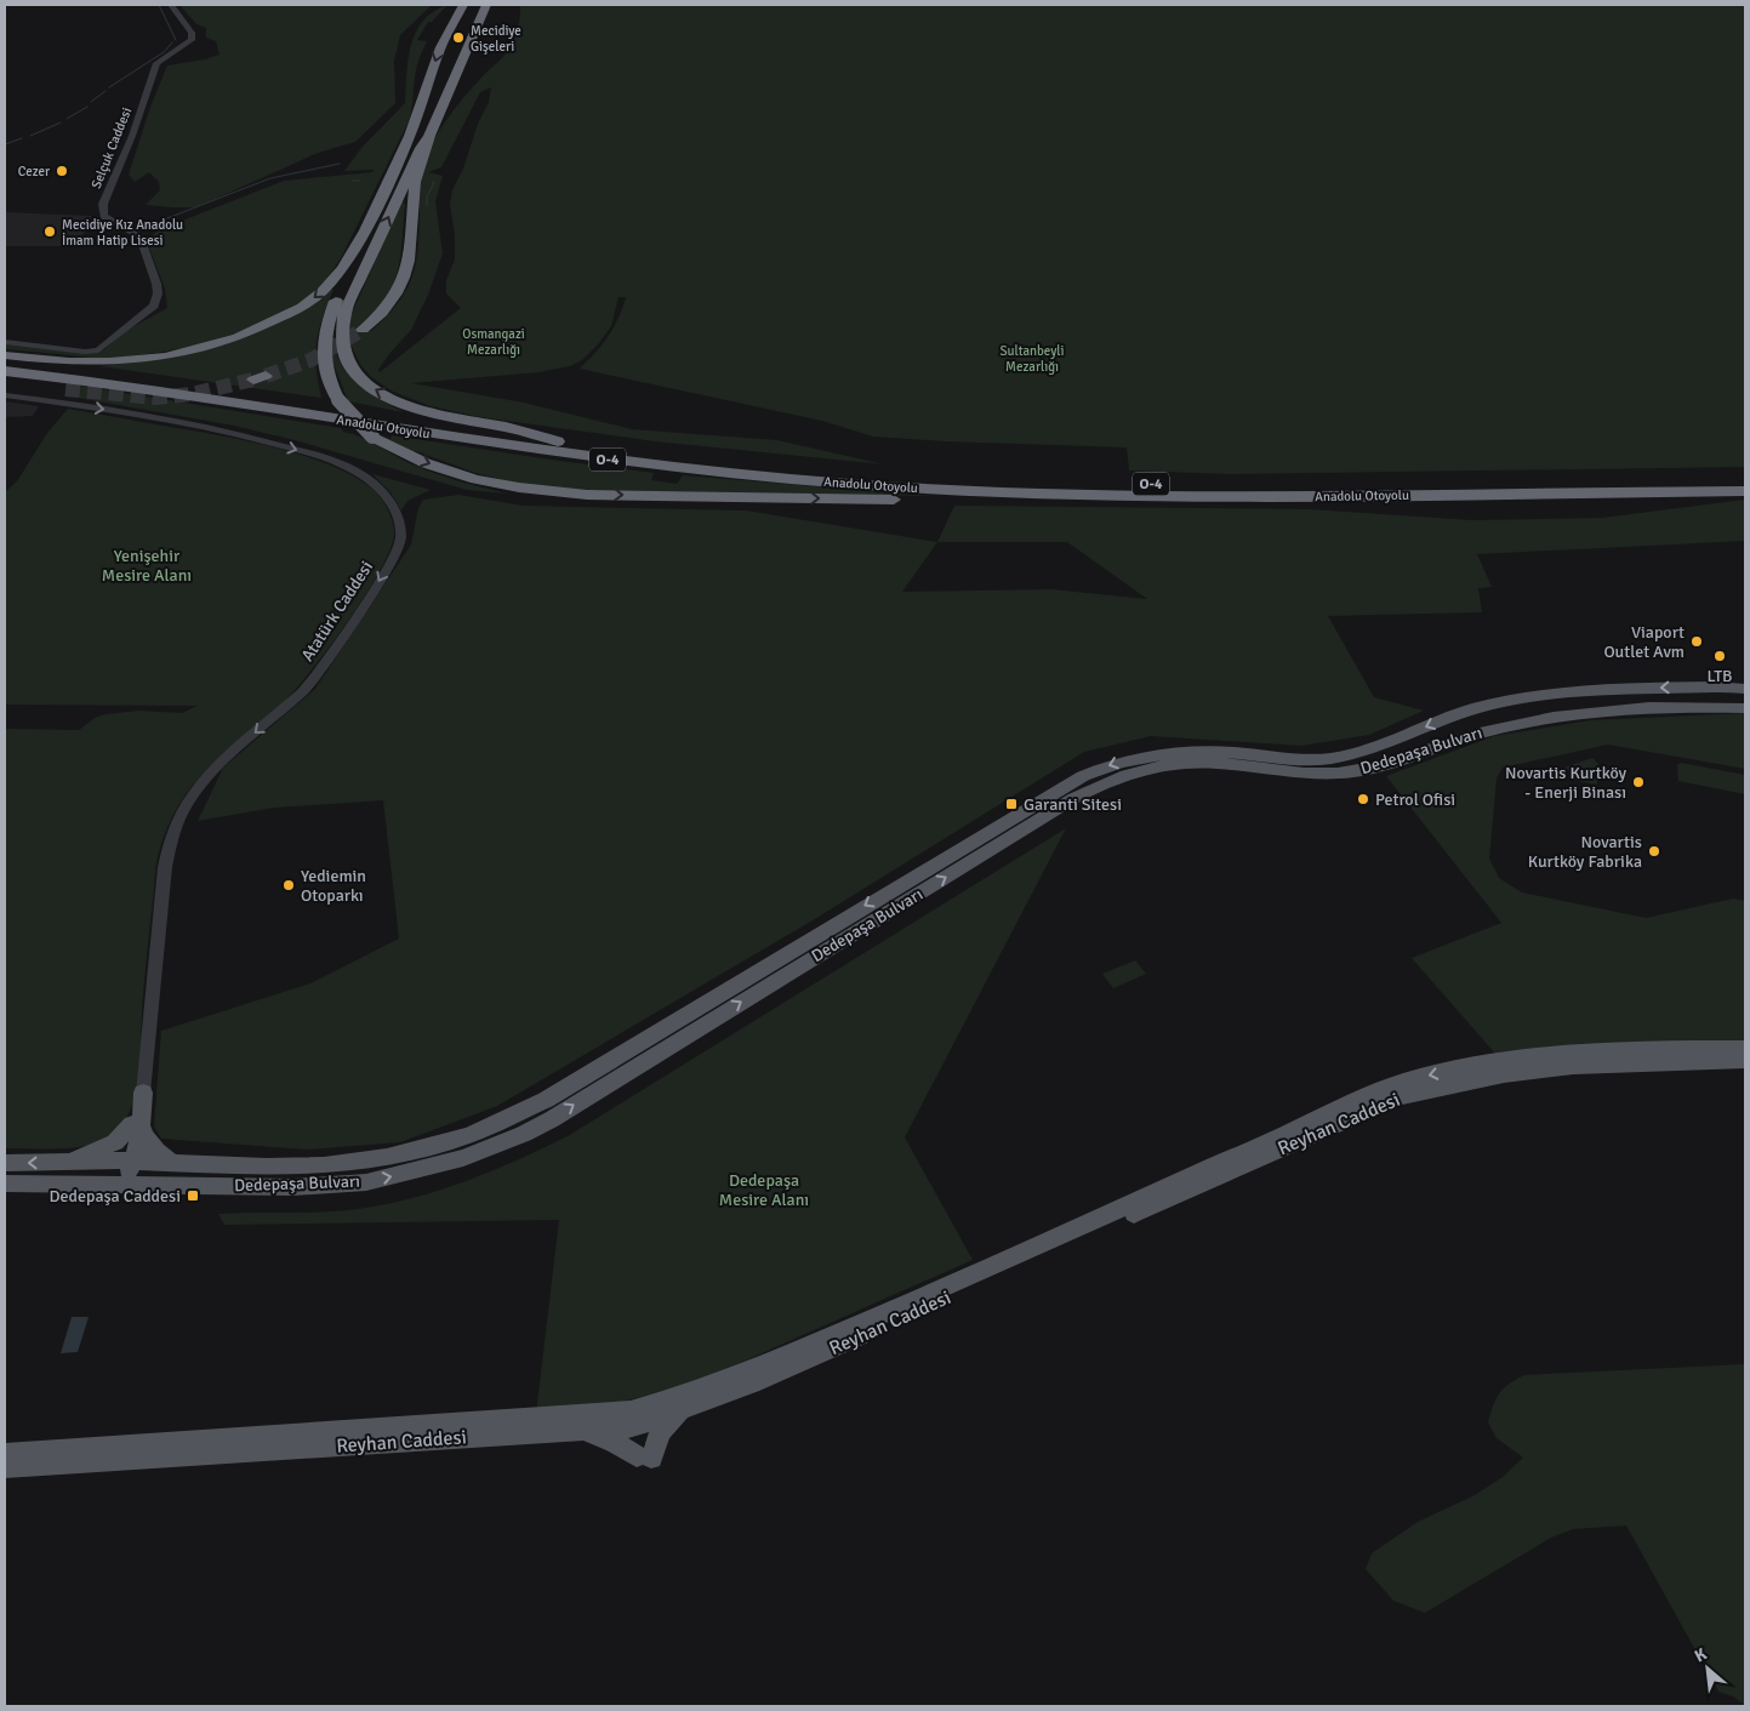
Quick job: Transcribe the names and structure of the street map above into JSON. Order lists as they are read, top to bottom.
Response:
{
  "streets": {
    "highway": ["Anadolu Otoyolu", "O-4"],
    "main road": ["Dedepaşa Bulvarı", "Reyhan Caddesi"],
    "street": ["Selçuk Caddesi", "Atatürk Caddesi"]
  },
  "parks": [
    "Osmangazi Mezarlığı",
    "Sultanbeyli Mezarlığı",
    "Yenişehir Mesire Alanı",
    "Dedepaşa Mesire Alanı"
  ],
  "places": {
    "other": [
      "Mecidiye Gişeleri",
      "Cezer",
      "Mecidiye Kız Anadolu İmam Hatip Lisesi",
      "Viaport Outlet Avm",
      "LTB",
      "Novartis Kurtköy - Enerji Binası",
      "Petrol Ofisi",
      "Novartis Kurtköy Fabrika",
      "Yediemin Otoparkı"
    ],
    "transit": ["Garanti Sitesi", "Dedepaşa Caddesi"]
  },
  "north": "top left"
}
